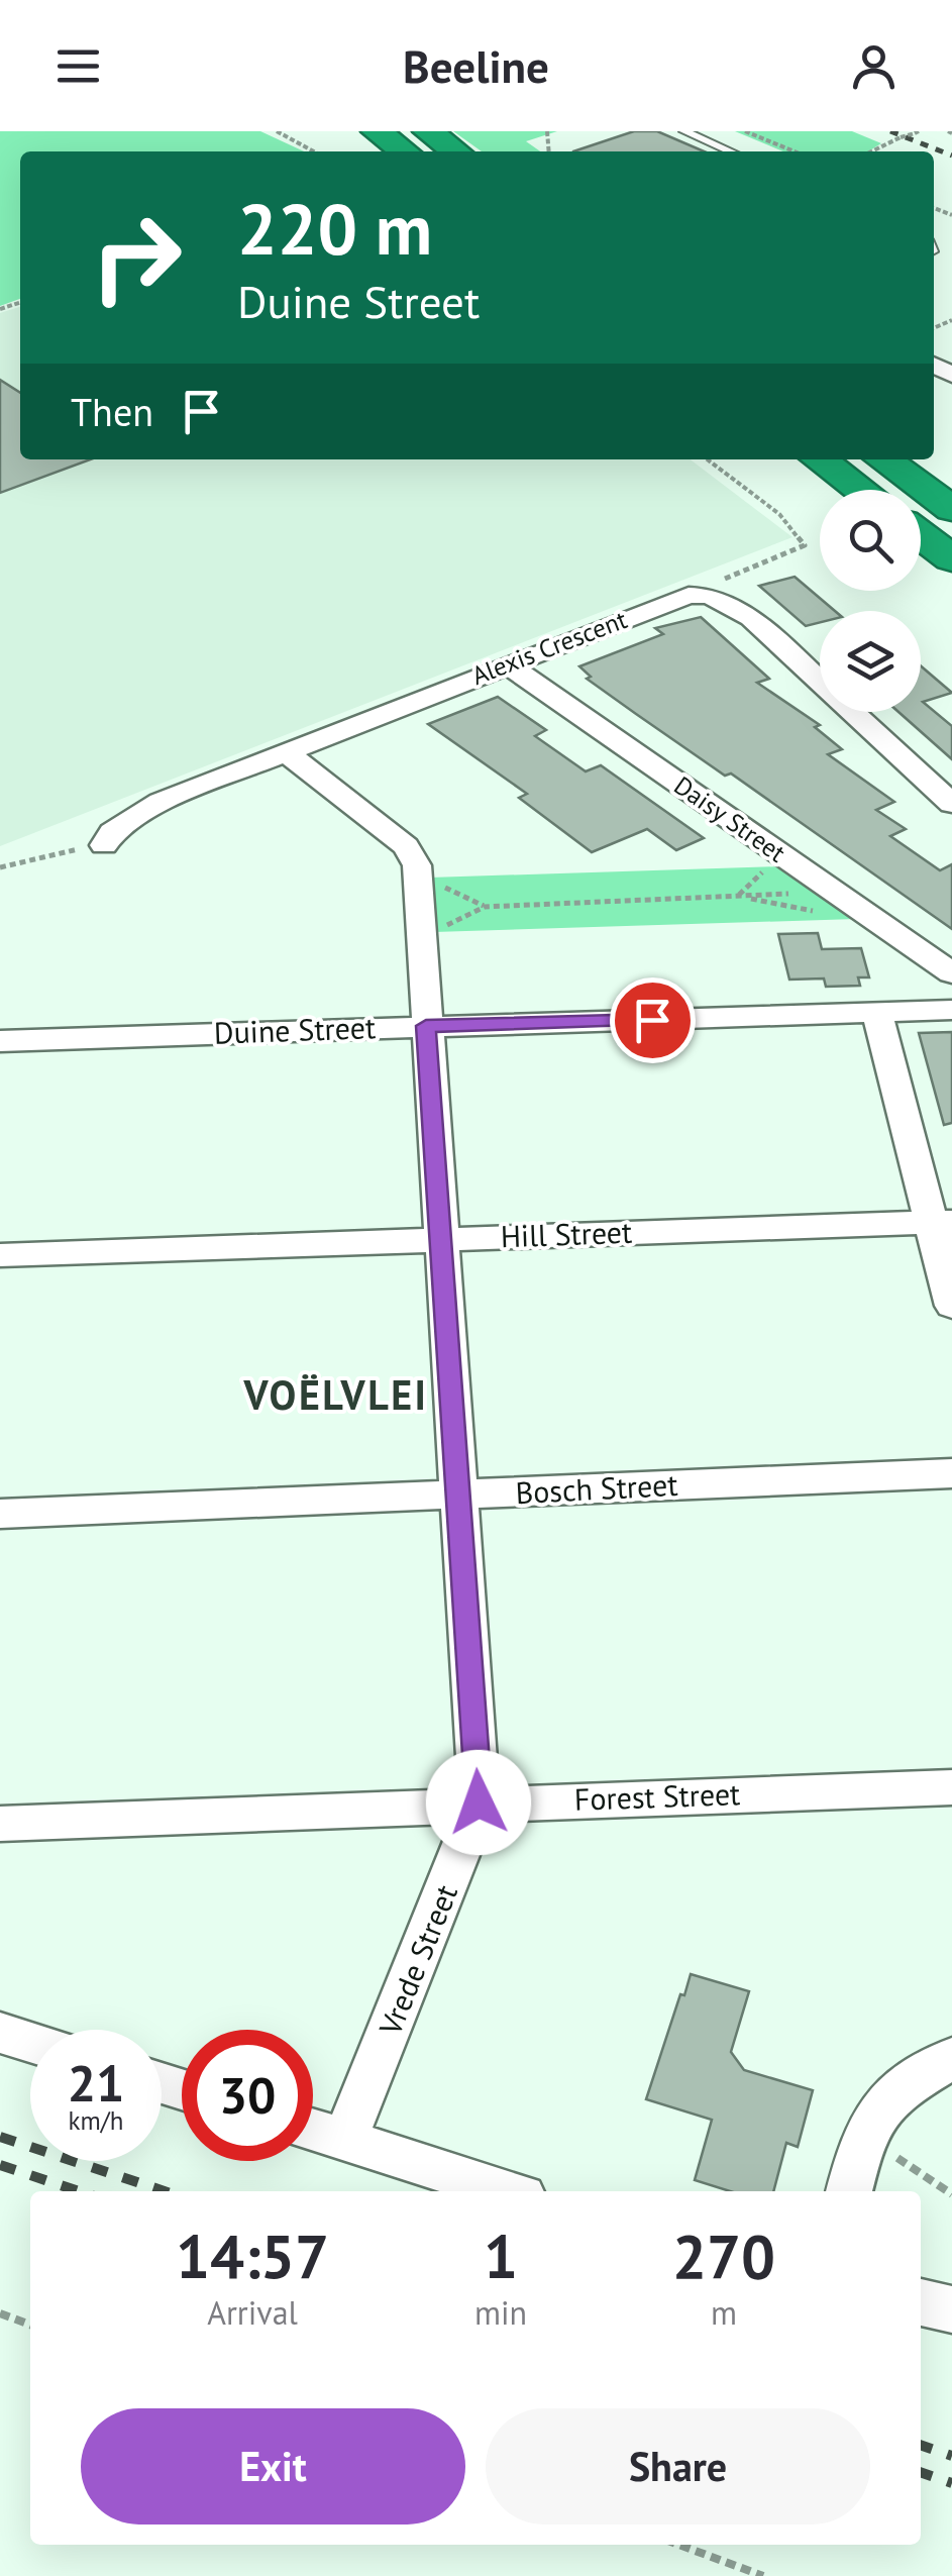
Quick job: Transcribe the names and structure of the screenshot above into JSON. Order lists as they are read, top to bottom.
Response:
{
  "streets": {
    "street": [
      "Alexis Crescent",
      "Daisy Street",
      "Duine Street",
      "Hill Street",
      "Bosch Street",
      "Forest Street",
      "Vrede Street"
    ]
  },
  "crossings": [
    ["Alexis Crescent", "Daisy Street"],
    ["Alexis Crescent", "Vrede Street"],
    ["Duine Street", "Vrede Street"],
    ["Hill Street", "Vrede Street"],
    ["Bosch Street", "Vrede Street"],
    ["Forest Street", "Vrede Street"]
  ],
  "districts": ["VOËLVLEI"],
  "page": {
    "header": "Beeline",
    "turn": ["220 m", "Duine Street"],
    "then": "Then",
    "speed": "21 km/h",
    "limit": "30",
    "eta": [
      "14:57",
      "Arrival",
      "1",
      "min",
      "270",
      "m"
    ],
    "buttons": ["Exit", "Share"]
  }
}
